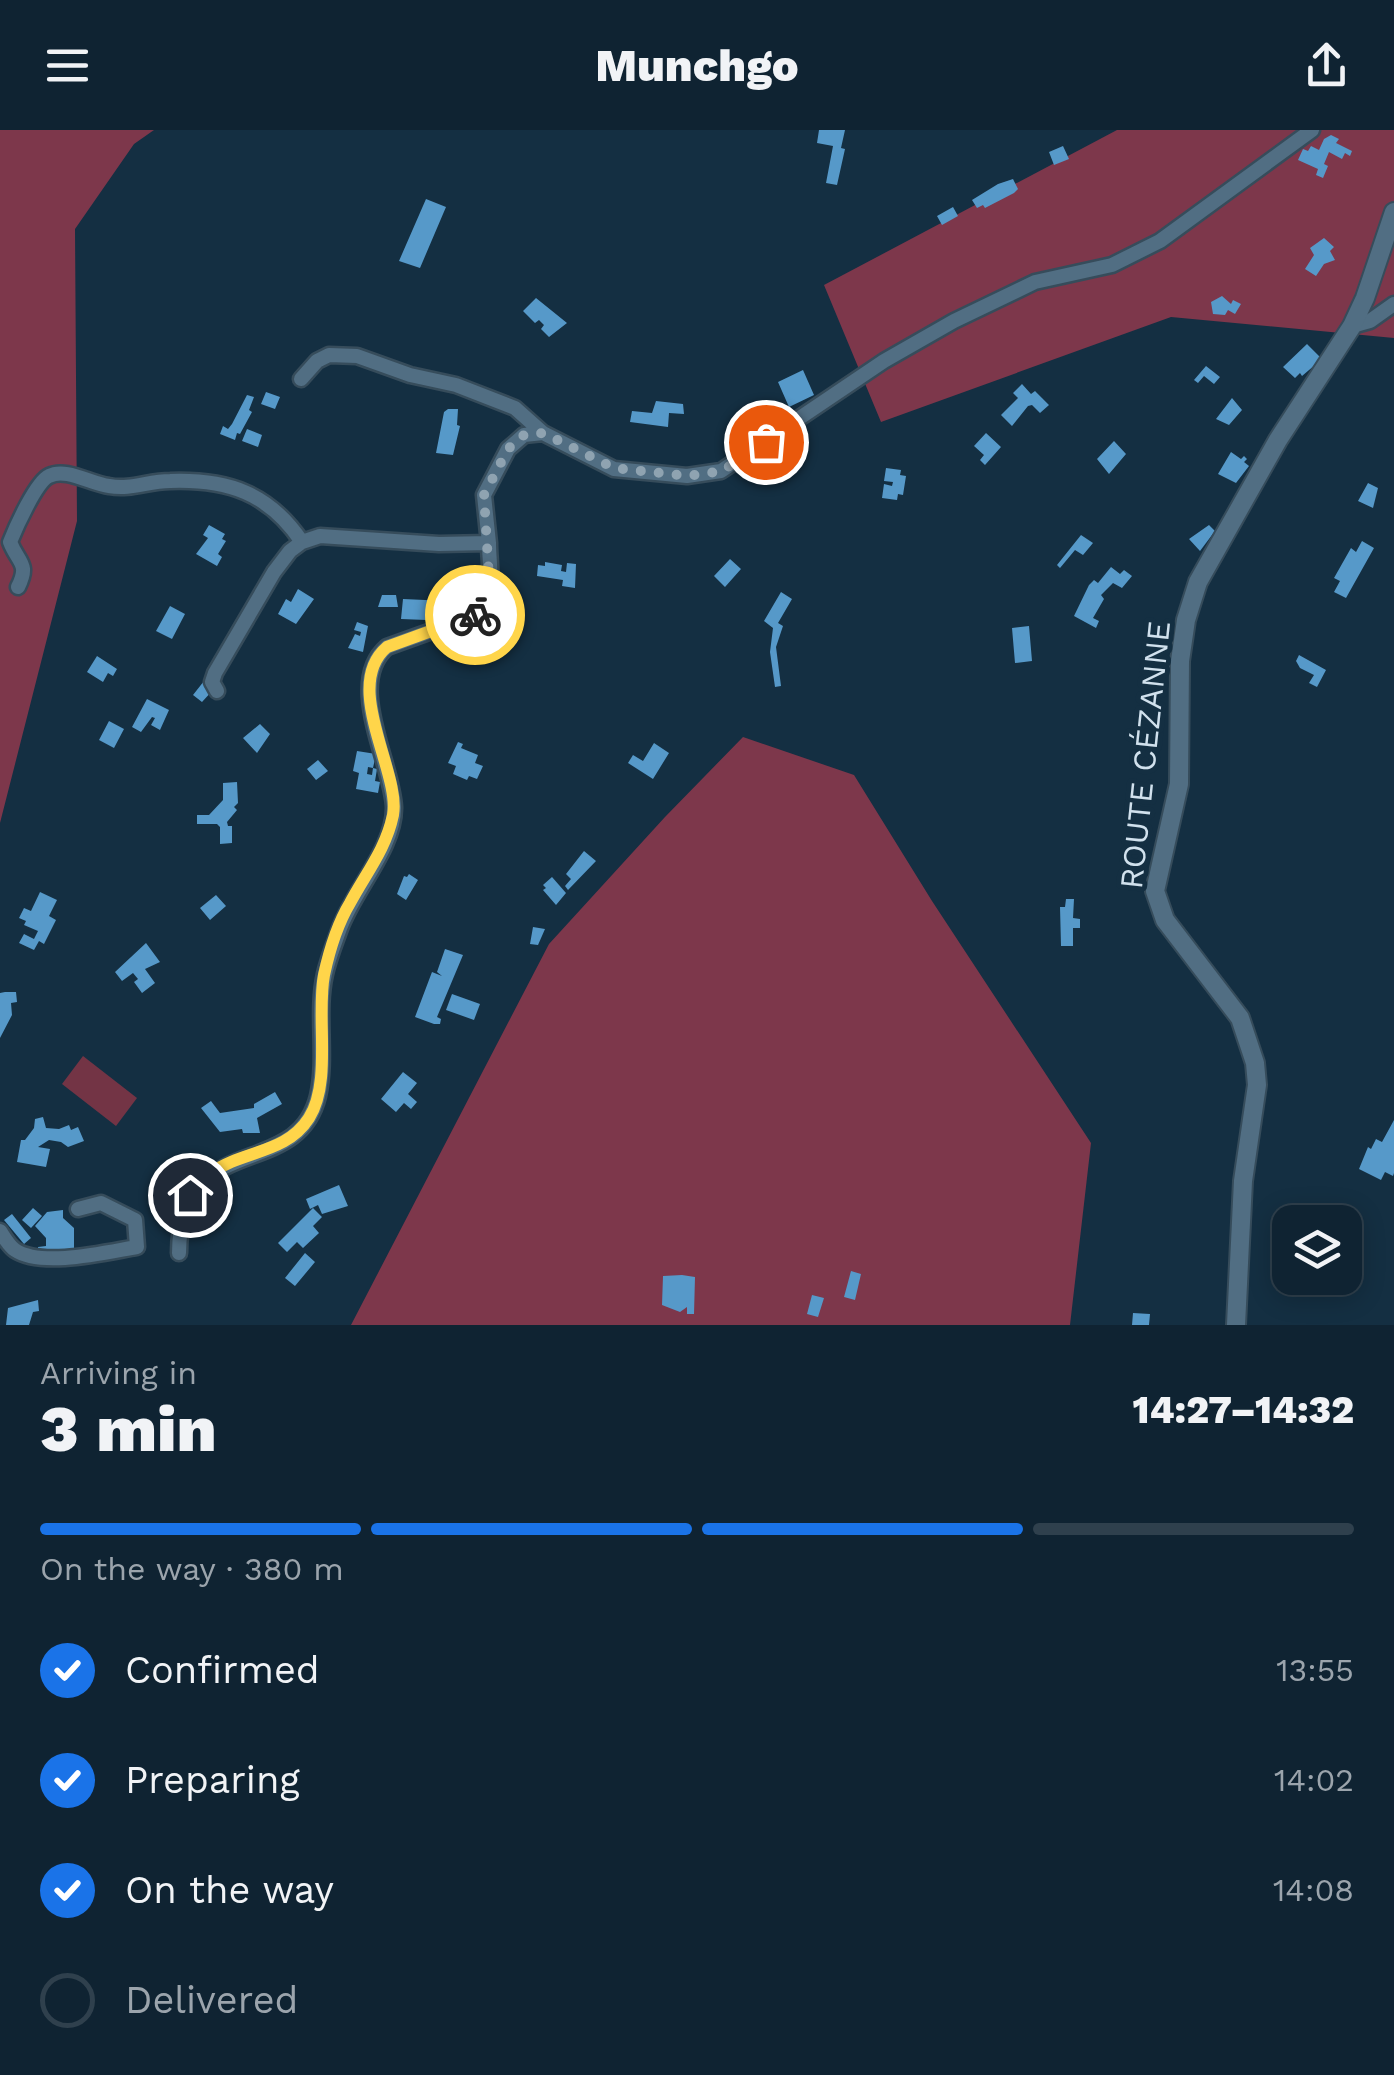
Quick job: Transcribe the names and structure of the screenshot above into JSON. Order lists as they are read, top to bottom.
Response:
{
  "streets": {
    "street": ["ROUTE CÉZANNE"]
  },
  "page": {
    "header": "Munchgo",
    "heading": ["3 min", "Arriving in", "14:27–14:32"],
    "bar": "On the way · 380 m",
    "list": [
      ["Confirmed", "13:55"],
      ["Preparing", "14:02"],
      ["On the way", "14:08"],
      "Delivered"
    ]
  }
}
